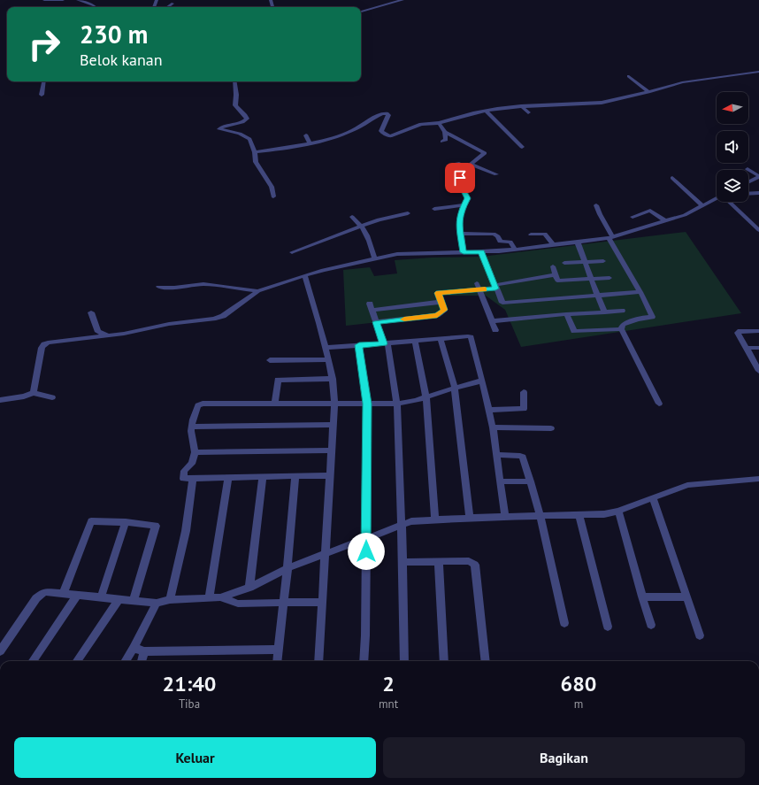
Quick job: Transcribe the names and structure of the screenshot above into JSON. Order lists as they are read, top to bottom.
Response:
{
  "north": "left",
  "page": {
    "turn": ["230 m", "Belok kanan"],
    "eta": [
      "21:40",
      "Tiba",
      "2",
      "mnt",
      "680",
      "m"
    ],
    "buttons": ["Keluar", "Bagikan"]
  }
}
